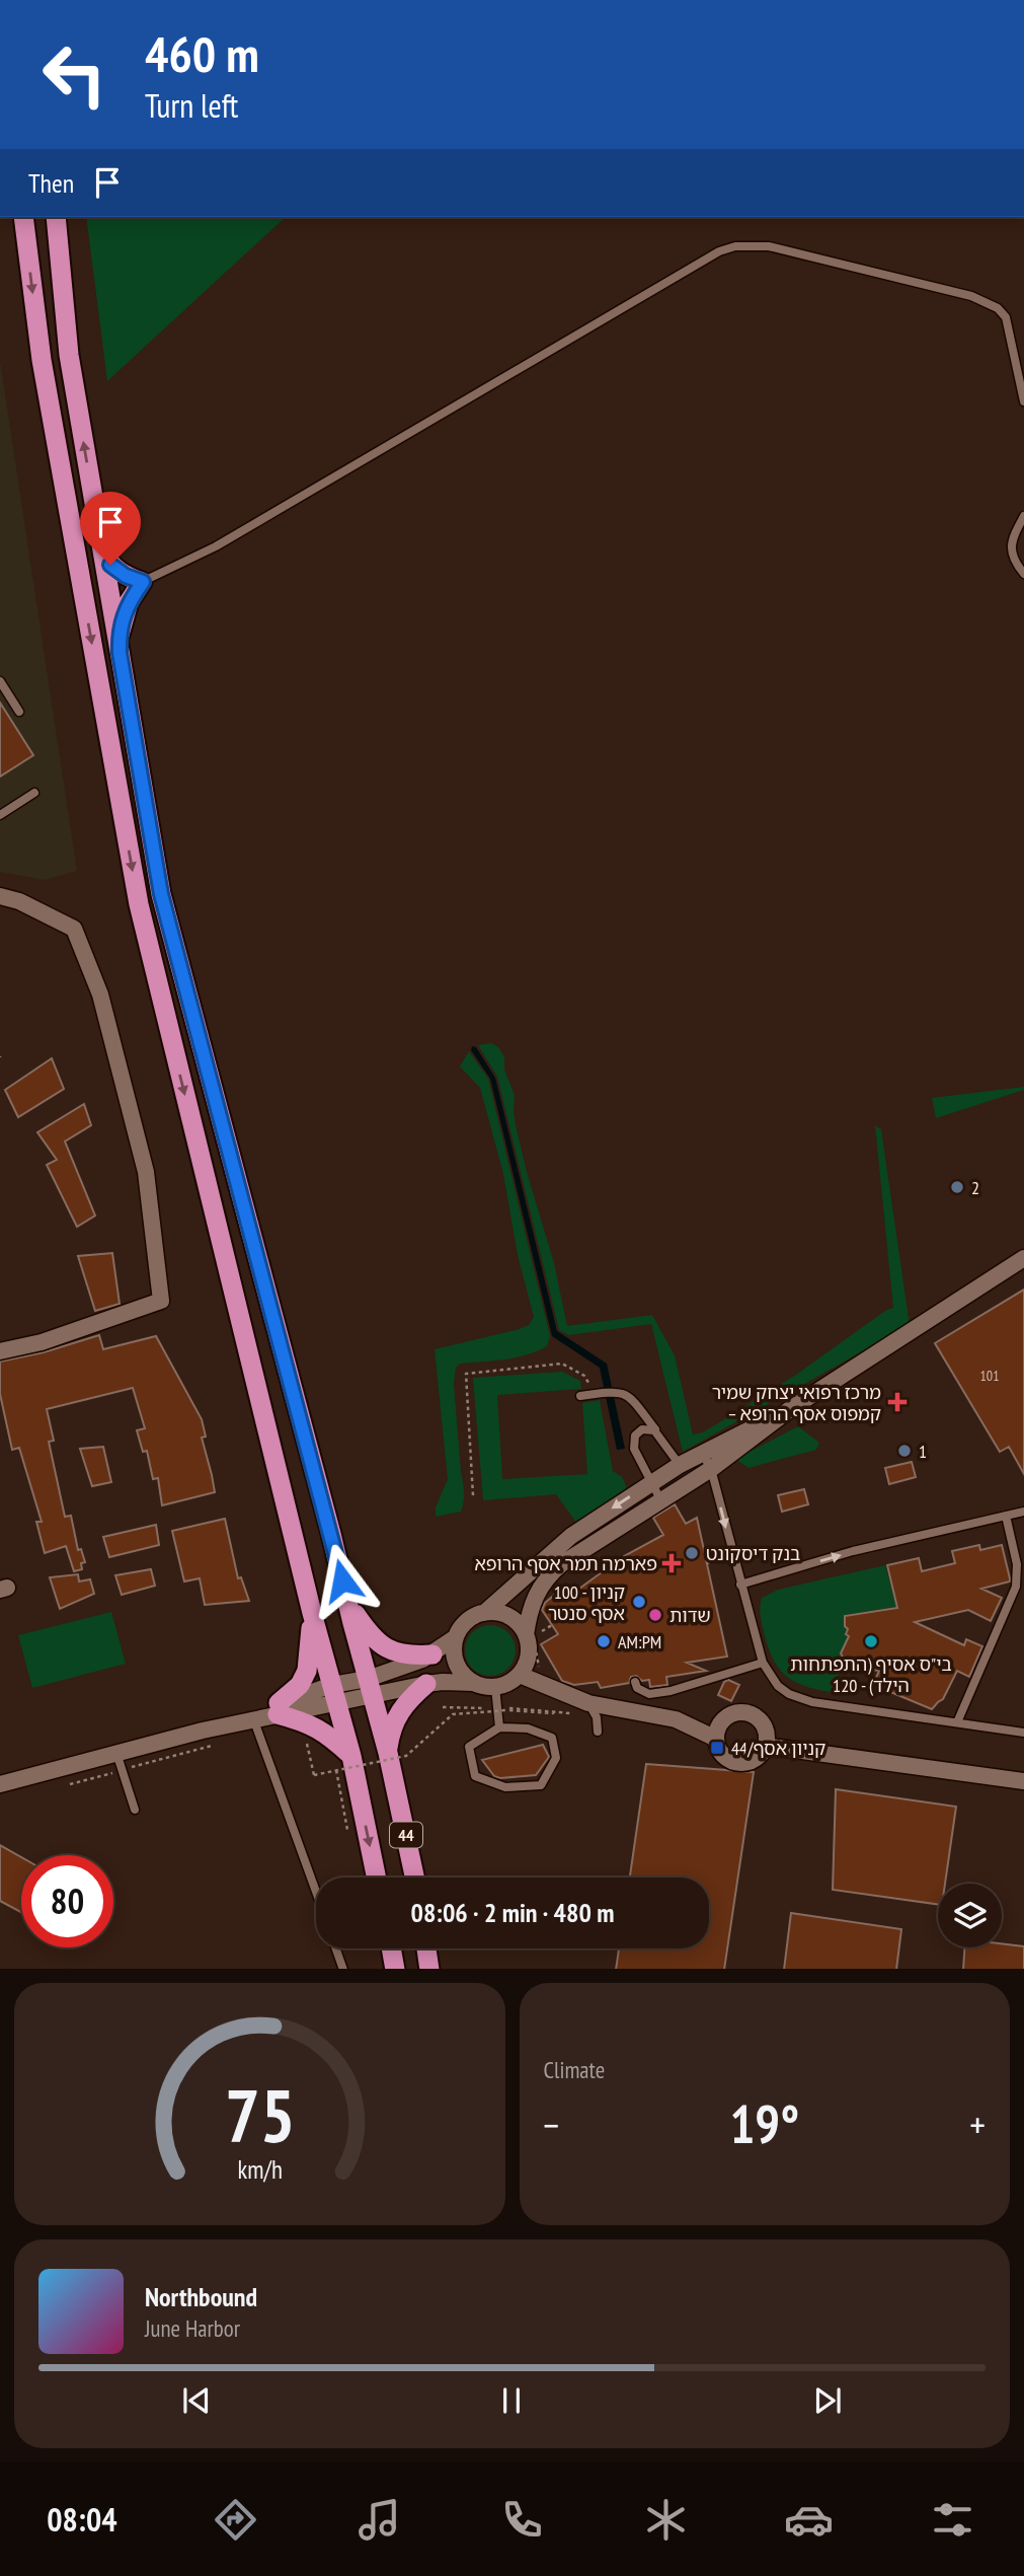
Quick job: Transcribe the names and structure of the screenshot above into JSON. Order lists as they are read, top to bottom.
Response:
{
  "streets": {
    "highway": ["44"]
  },
  "places": {
    "other": [
      "2",
      "1",
      "בנק דיסקונט",
      "100 - קניון אסף סנטר",
      "שדות",
      "AM:PM",
      "בי\"ס אסיף (התפתחות הילד) - 120"
    ],
    "health": ["מרכז רפואי יצחק שמיר – קמפוס אסף הרופא", "פארמה תמר אסף הרופא"],
    "transit": ["קניון אסף/44"]
  },
  "house_numbers": ["101"],
  "page": {
    "turn": ["460 m", "Turn left"],
    "then": "Then",
    "limit": "80",
    "trip": "08:06 · 2 min · 480 m",
    "tile": "Climate",
    "heat": ["−", "19°", "+"],
    "song": ["Northbound", "June Harbor"],
    "tabs": "08:04",
    "gauge": ["75", "km/h"]
  }
}
